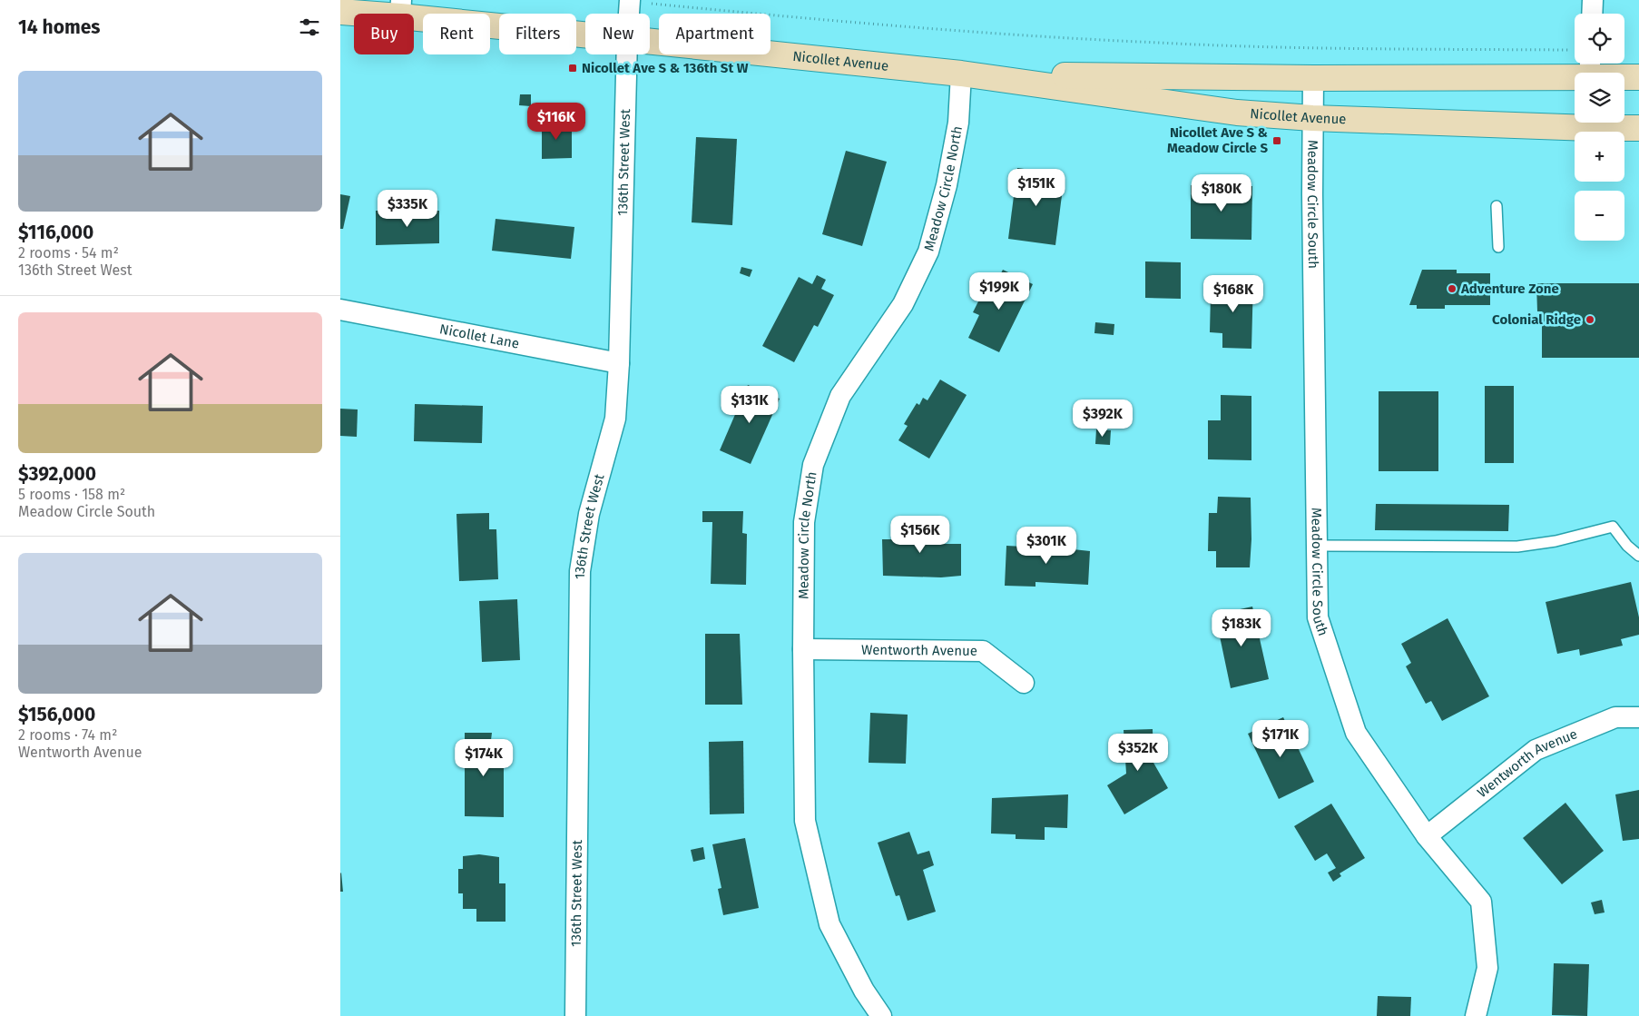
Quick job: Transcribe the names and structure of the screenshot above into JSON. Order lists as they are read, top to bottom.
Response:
{
  "streets": {
    "main road": ["Nicollet Avenue"],
    "street": [
      "136th Street West",
      "Meadow Circle North",
      "Meadow Circle South",
      "Nicollet Lane",
      "Wentworth Avenue"
    ]
  },
  "crossings": [
    ["Nicollet Avenue", "Meadow Circle North"],
    ["Nicollet Avenue", "Meadow Circle South"],
    ["136th Street West", "Nicollet Lane"],
    ["Meadow Circle North", "Wentworth Avenue"],
    ["Meadow Circle South", "Wentworth Avenue"]
  ],
  "places": {
    "transit": ["Nicollet Ave S & 136th St W", "Nicollet Ave S & Meadow Circle S"],
    "other": ["Adventure Zone", "Colonial Ridge"]
  },
  "page": {
    "heading": "14 homes",
    "map_buttons": ["+", "−"],
    "chip": [
      "Buy",
      "Rent",
      "Filters",
      "New",
      "Apartment"
    ],
    "list": [
      {
        "name": "$116,000",
        "note": "2 rooms · 54 m² · 136th Street West"
      },
      {
        "name": "$392,000",
        "note": "5 rooms · 158 m² · Meadow Circle South"
      },
      {
        "name": "$156,000",
        "note": "2 rooms · 74 m² · Wentworth Avenue"
      }
    ],
    "price": [
      "$116K",
      "$151K",
      "$180K",
      "$335K",
      "$199K",
      "$168K",
      "$131K",
      "$392K",
      "$156K",
      "$301K",
      "$183K",
      "$171K",
      "$352K",
      "$174K"
    ]
  }
}
